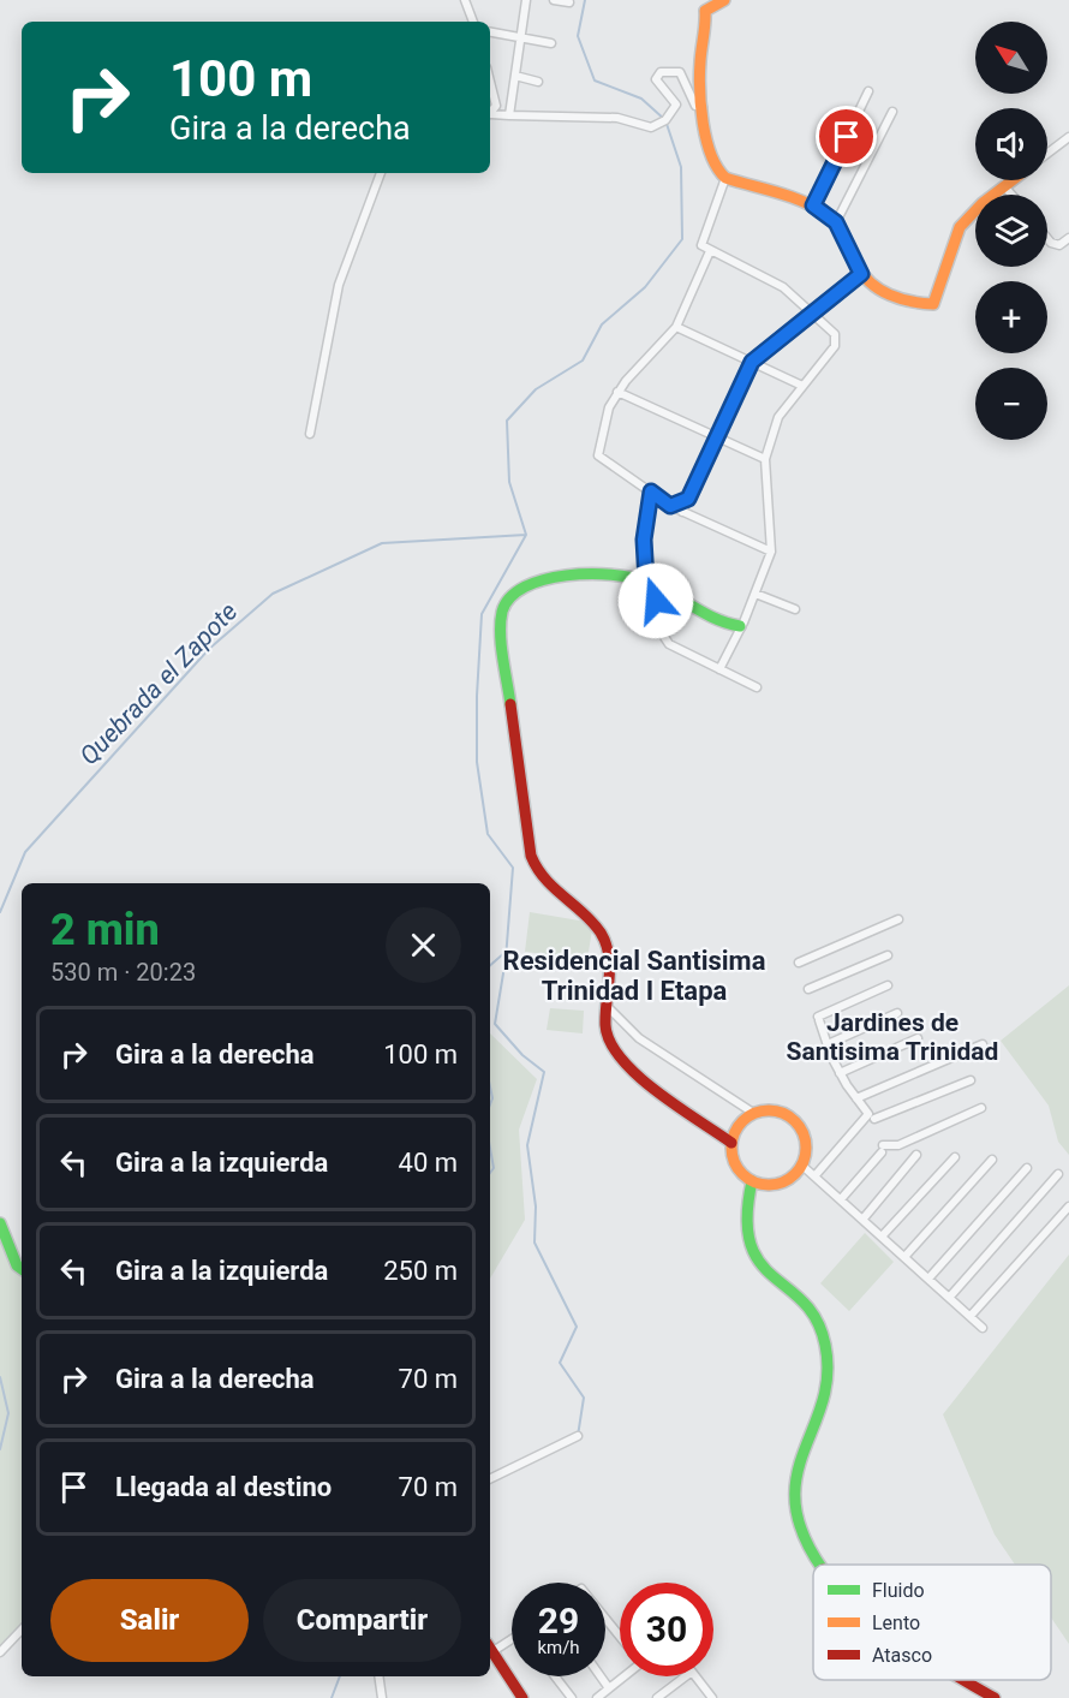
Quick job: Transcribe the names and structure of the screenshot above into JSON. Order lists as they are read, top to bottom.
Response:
{
  "districts": ["Residencial Santisima Trinidad I Etapa", "Jardines de Santisima Trinidad"],
  "water": ["Quebrada el Zapote"],
  "legend": ["Fluido", "Lento", "Atasco"],
  "north": "top left",
  "page": {
    "map_buttons": ["+", "−"],
    "turn": ["100 m", "Gira a la derecha"],
    "heading": ["2 min", "530 m · 20:23"],
    "list": [
      {
        "name": "Gira a la derecha",
        "value": "100 m"
      },
      {
        "name": "Gira a la izquierda",
        "value": "40 m"
      },
      {
        "name": "Gira a la izquierda",
        "value": "250 m"
      },
      {
        "name": "Gira a la derecha",
        "value": "70 m"
      },
      {
        "name": "Llegada al destino",
        "value": "70 m"
      }
    ],
    "buttons": ["Salir", "Compartir"],
    "speed": "29 km/h",
    "limit": "30"
  }
}
